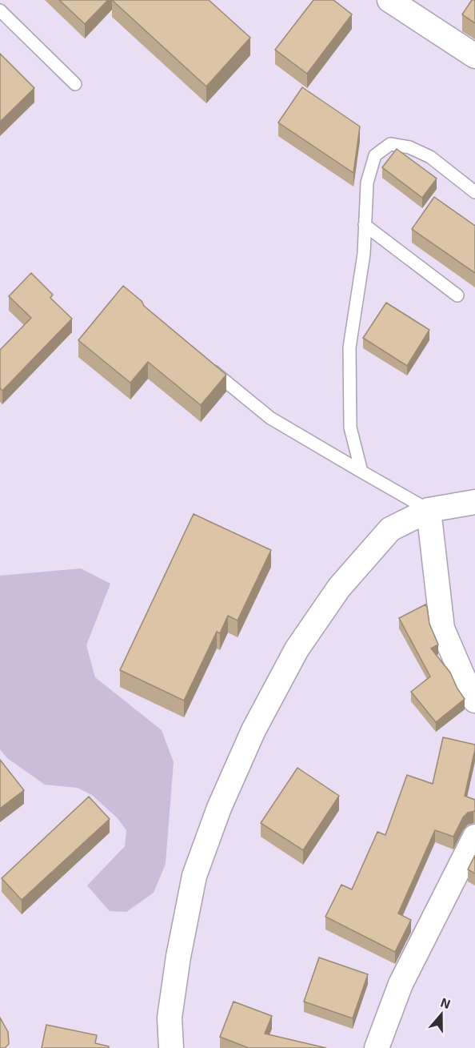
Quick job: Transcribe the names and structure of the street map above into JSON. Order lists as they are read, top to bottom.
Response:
{
  "north": "top"
}
